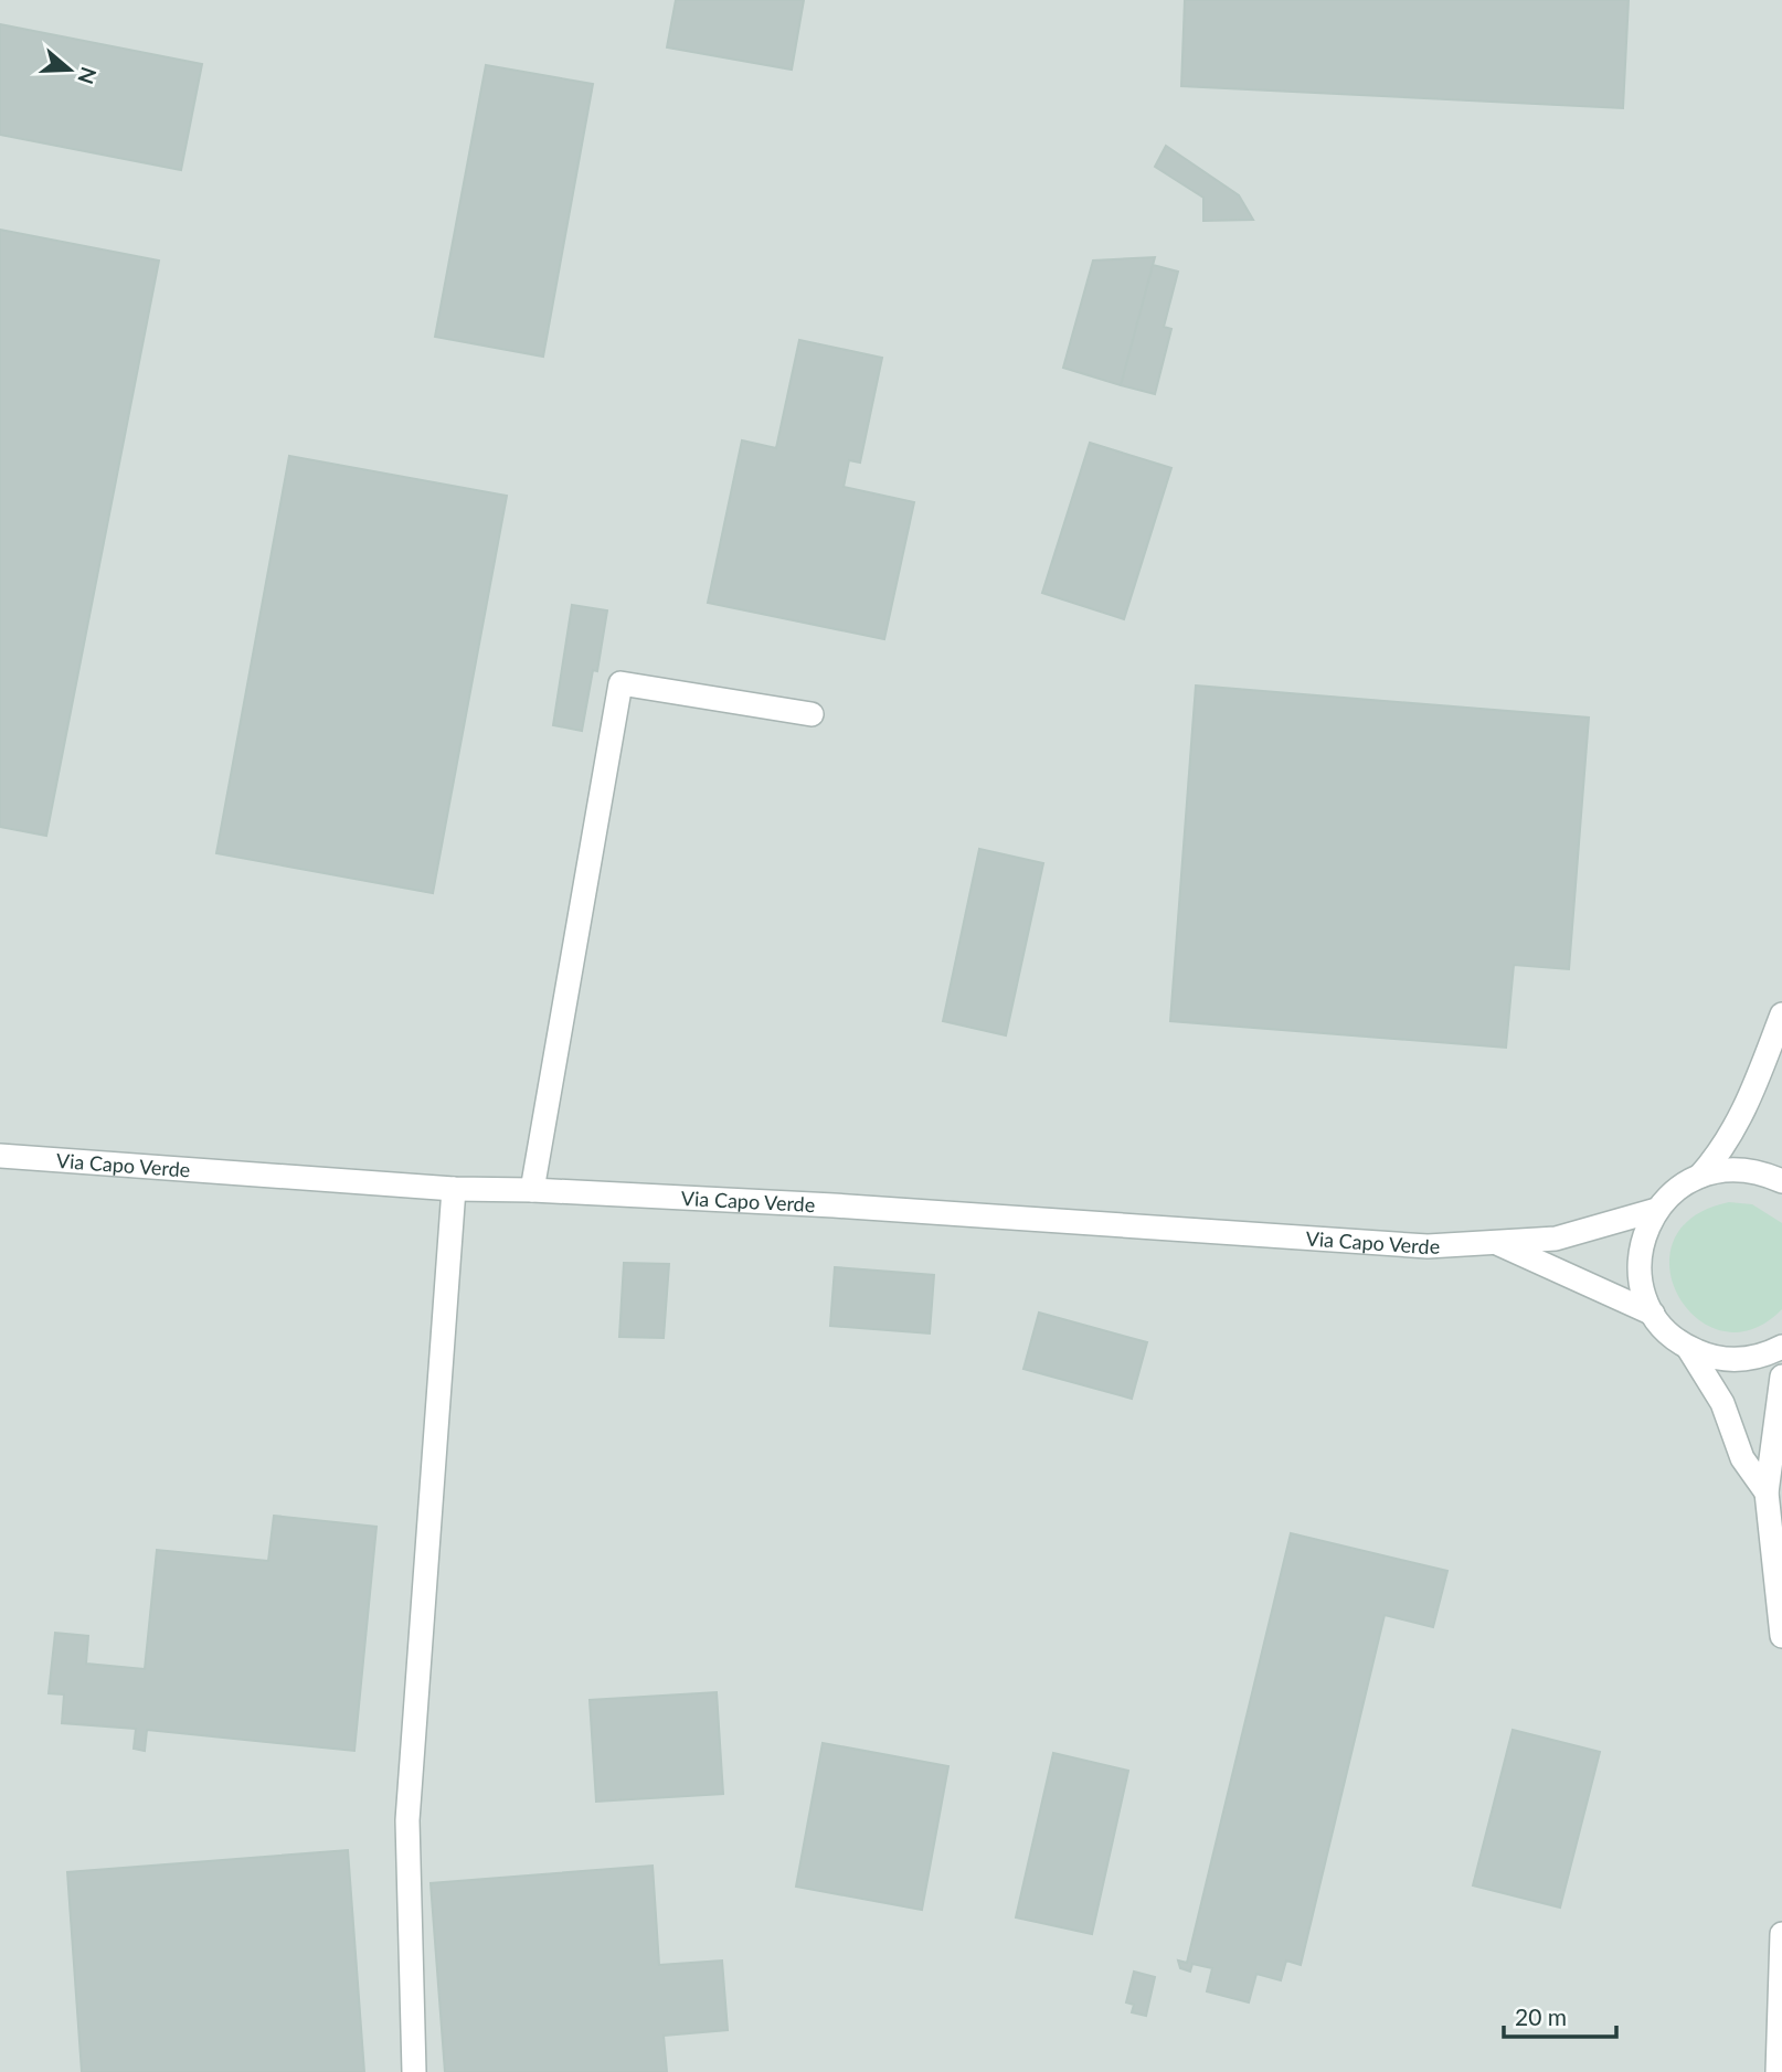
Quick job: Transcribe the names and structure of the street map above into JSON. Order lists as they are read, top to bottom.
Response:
{
  "streets": {
    "street": ["Via Capo Verde"]
  },
  "scale_bar": "20 m",
  "north": "right"
}
